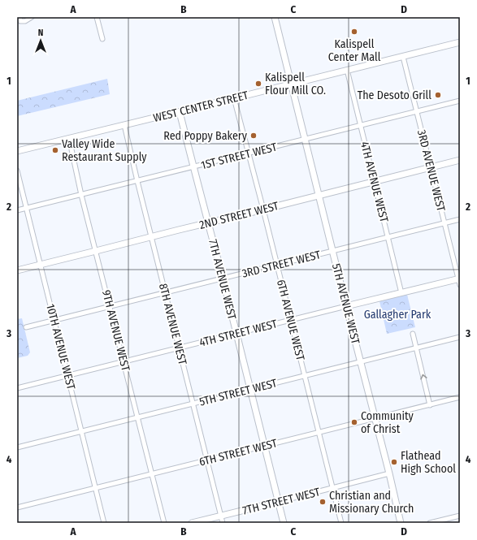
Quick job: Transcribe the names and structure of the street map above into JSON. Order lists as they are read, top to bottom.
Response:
{
  "streets": {
    "street": [
      "WEST CENTER STREET",
      "1ST STREET WEST",
      "3RD AVENUE WEST",
      "4TH AVENUE WEST",
      "2ND STREET WEST",
      "3RD STREET WEST",
      "7TH AVENUE WEST",
      "5TH AVENUE WEST",
      "6TH AVENUE WEST",
      "8TH AVENUE WEST",
      "9TH AVENUE WEST",
      "4TH STREET WEST",
      "10TH AVENUE WEST",
      "5TH STREET WEST",
      "6TH STREET WEST",
      "7TH STREET WEST"
    ]
  },
  "crossings": [
    ["WEST CENTER STREET", "3RD AVENUE WEST"],
    ["WEST CENTER STREET", "4TH AVENUE WEST"],
    ["WEST CENTER STREET", "7TH AVENUE WEST"],
    ["WEST CENTER STREET", "5TH AVENUE WEST"],
    ["WEST CENTER STREET", "6TH AVENUE WEST"],
    ["WEST CENTER STREET", "8TH AVENUE WEST"],
    ["WEST CENTER STREET", "9TH AVENUE WEST"],
    ["1ST STREET WEST", "3RD AVENUE WEST"],
    ["1ST STREET WEST", "4TH AVENUE WEST"],
    ["1ST STREET WEST", "7TH AVENUE WEST"],
    ["1ST STREET WEST", "5TH AVENUE WEST"],
    ["1ST STREET WEST", "6TH AVENUE WEST"],
    ["1ST STREET WEST", "8TH AVENUE WEST"],
    ["1ST STREET WEST", "9TH AVENUE WEST"],
    ["1ST STREET WEST", "10TH AVENUE WEST"],
    ["3RD AVENUE WEST", "2ND STREET WEST"],
    ["3RD AVENUE WEST", "3RD STREET WEST"],
    ["3RD AVENUE WEST", "4TH STREET WEST"],
    ["4TH AVENUE WEST", "2ND STREET WEST"],
    ["4TH AVENUE WEST", "3RD STREET WEST"],
    ["4TH AVENUE WEST", "4TH STREET WEST"],
    ["2ND STREET WEST", "7TH AVENUE WEST"],
    ["2ND STREET WEST", "5TH AVENUE WEST"],
    ["2ND STREET WEST", "6TH AVENUE WEST"],
    ["2ND STREET WEST", "8TH AVENUE WEST"],
    ["2ND STREET WEST", "9TH AVENUE WEST"],
    ["2ND STREET WEST", "10TH AVENUE WEST"],
    ["3RD STREET WEST", "7TH AVENUE WEST"],
    ["3RD STREET WEST", "5TH AVENUE WEST"],
    ["3RD STREET WEST", "6TH AVENUE WEST"],
    ["3RD STREET WEST", "8TH AVENUE WEST"],
    ["3RD STREET WEST", "9TH AVENUE WEST"],
    ["3RD STREET WEST", "10TH AVENUE WEST"],
    ["7TH AVENUE WEST", "4TH STREET WEST"],
    ["7TH AVENUE WEST", "5TH STREET WEST"],
    ["7TH AVENUE WEST", "6TH STREET WEST"],
    ["7TH AVENUE WEST", "7TH STREET WEST"],
    ["5TH AVENUE WEST", "4TH STREET WEST"],
    ["5TH AVENUE WEST", "5TH STREET WEST"],
    ["5TH AVENUE WEST", "6TH STREET WEST"],
    ["5TH AVENUE WEST", "7TH STREET WEST"],
    ["6TH AVENUE WEST", "4TH STREET WEST"],
    ["6TH AVENUE WEST", "5TH STREET WEST"],
    ["6TH AVENUE WEST", "6TH STREET WEST"],
    ["6TH AVENUE WEST", "7TH STREET WEST"],
    ["8TH AVENUE WEST", "4TH STREET WEST"],
    ["8TH AVENUE WEST", "5TH STREET WEST"],
    ["8TH AVENUE WEST", "6TH STREET WEST"],
    ["8TH AVENUE WEST", "7TH STREET WEST"],
    ["9TH AVENUE WEST", "4TH STREET WEST"],
    ["9TH AVENUE WEST", "5TH STREET WEST"],
    ["9TH AVENUE WEST", "6TH STREET WEST"],
    ["4TH STREET WEST", "10TH AVENUE WEST"],
    ["10TH AVENUE WEST", "5TH STREET WEST"],
    ["10TH AVENUE WEST", "6TH STREET WEST"]
  ],
  "parks": ["Gallagher Park"],
  "places": [
    "Kalispell Center Mall",
    "Kalispell Flour Mill CO.",
    "The Desoto Grill",
    "Red Poppy Bakery",
    "Valley Wide Restaurant Supply",
    "Community of Christ",
    "Flathead High School",
    "Christian and Missionary Church"
  ],
  "north": "top",
  "grid": {
    "columns": [
      "A",
      "B",
      "C",
      "D"
    ],
    "rows": [
      "1",
      "2",
      "3",
      "4"
    ]
  }
}
